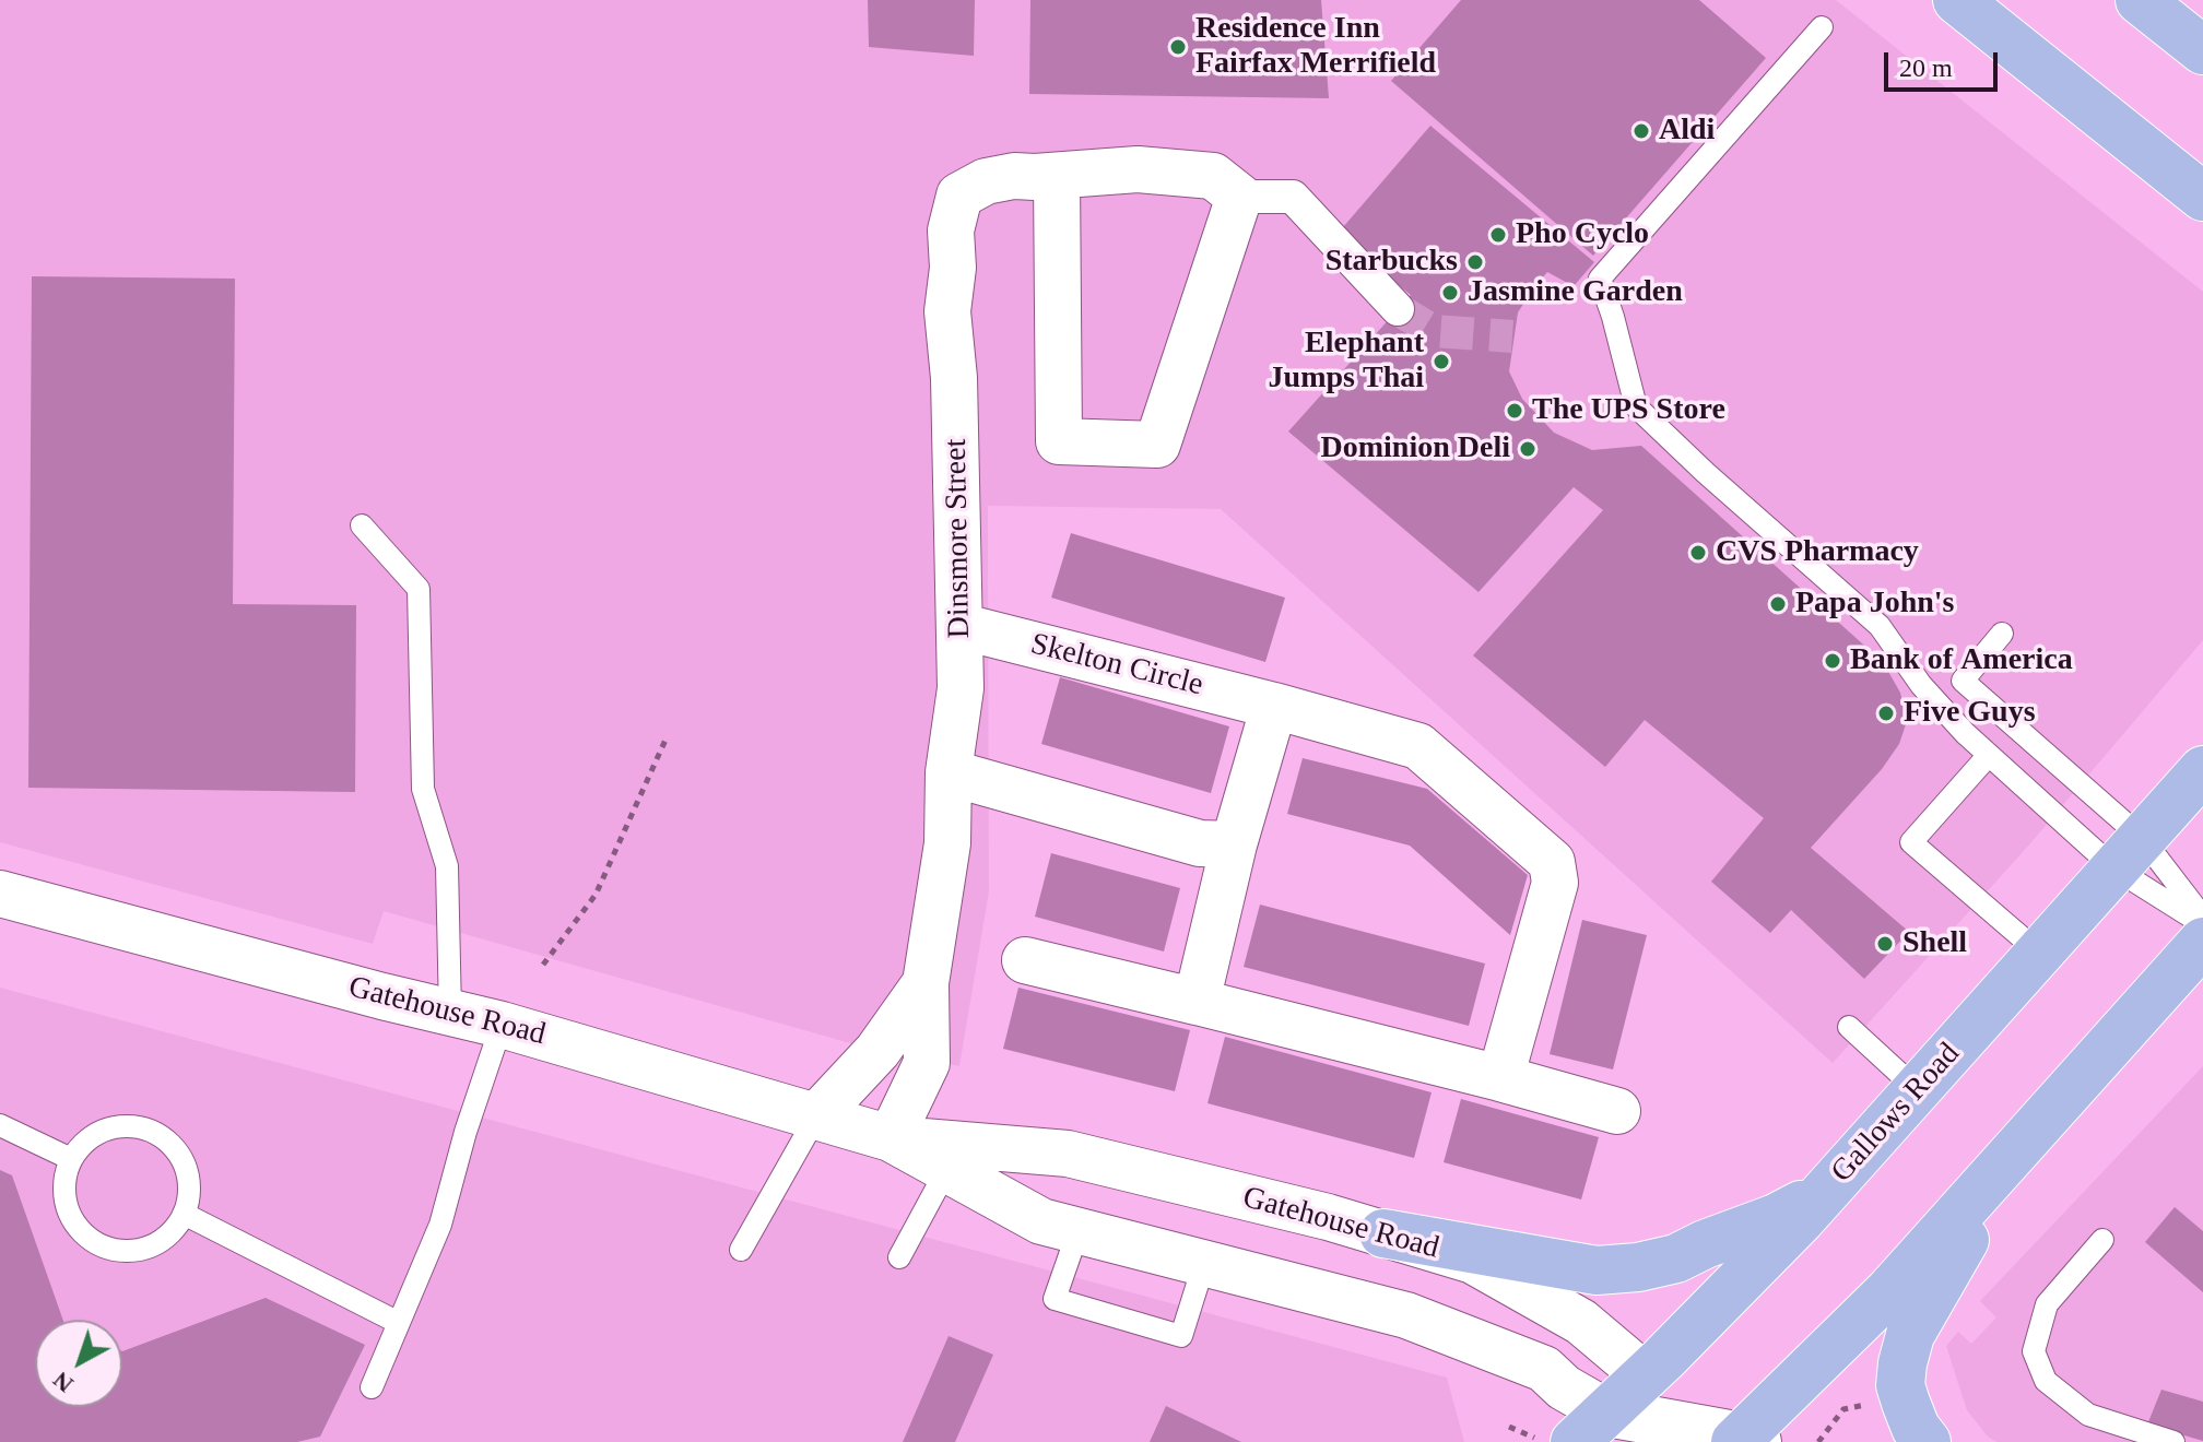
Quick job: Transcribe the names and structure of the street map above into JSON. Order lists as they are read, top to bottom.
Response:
{
  "streets": {
    "main road": ["Gallows Road"],
    "street": ["Dinsmore Street", "Skelton Circle", "Gatehouse Road"]
  },
  "crossings": [
    ["Dinsmore Street", "Skelton Circle"],
    ["Dinsmore Street", "Gatehouse Road"],
    ["Gatehouse Road", "Gallows Road"]
  ],
  "places": [
    "Residence Inn Fairfax Merrifield",
    "Aldi",
    "Pho Cyclo",
    "Starbucks",
    "Jasmine Garden",
    "Elephant Jumps Thai",
    "The UPS Store",
    "Dominion Deli",
    "CVS Pharmacy",
    "Papa John's",
    "Bank of America",
    "Five Guys",
    "Shell"
  ],
  "scale_bar": "20 m",
  "north": "bottom left"
}
